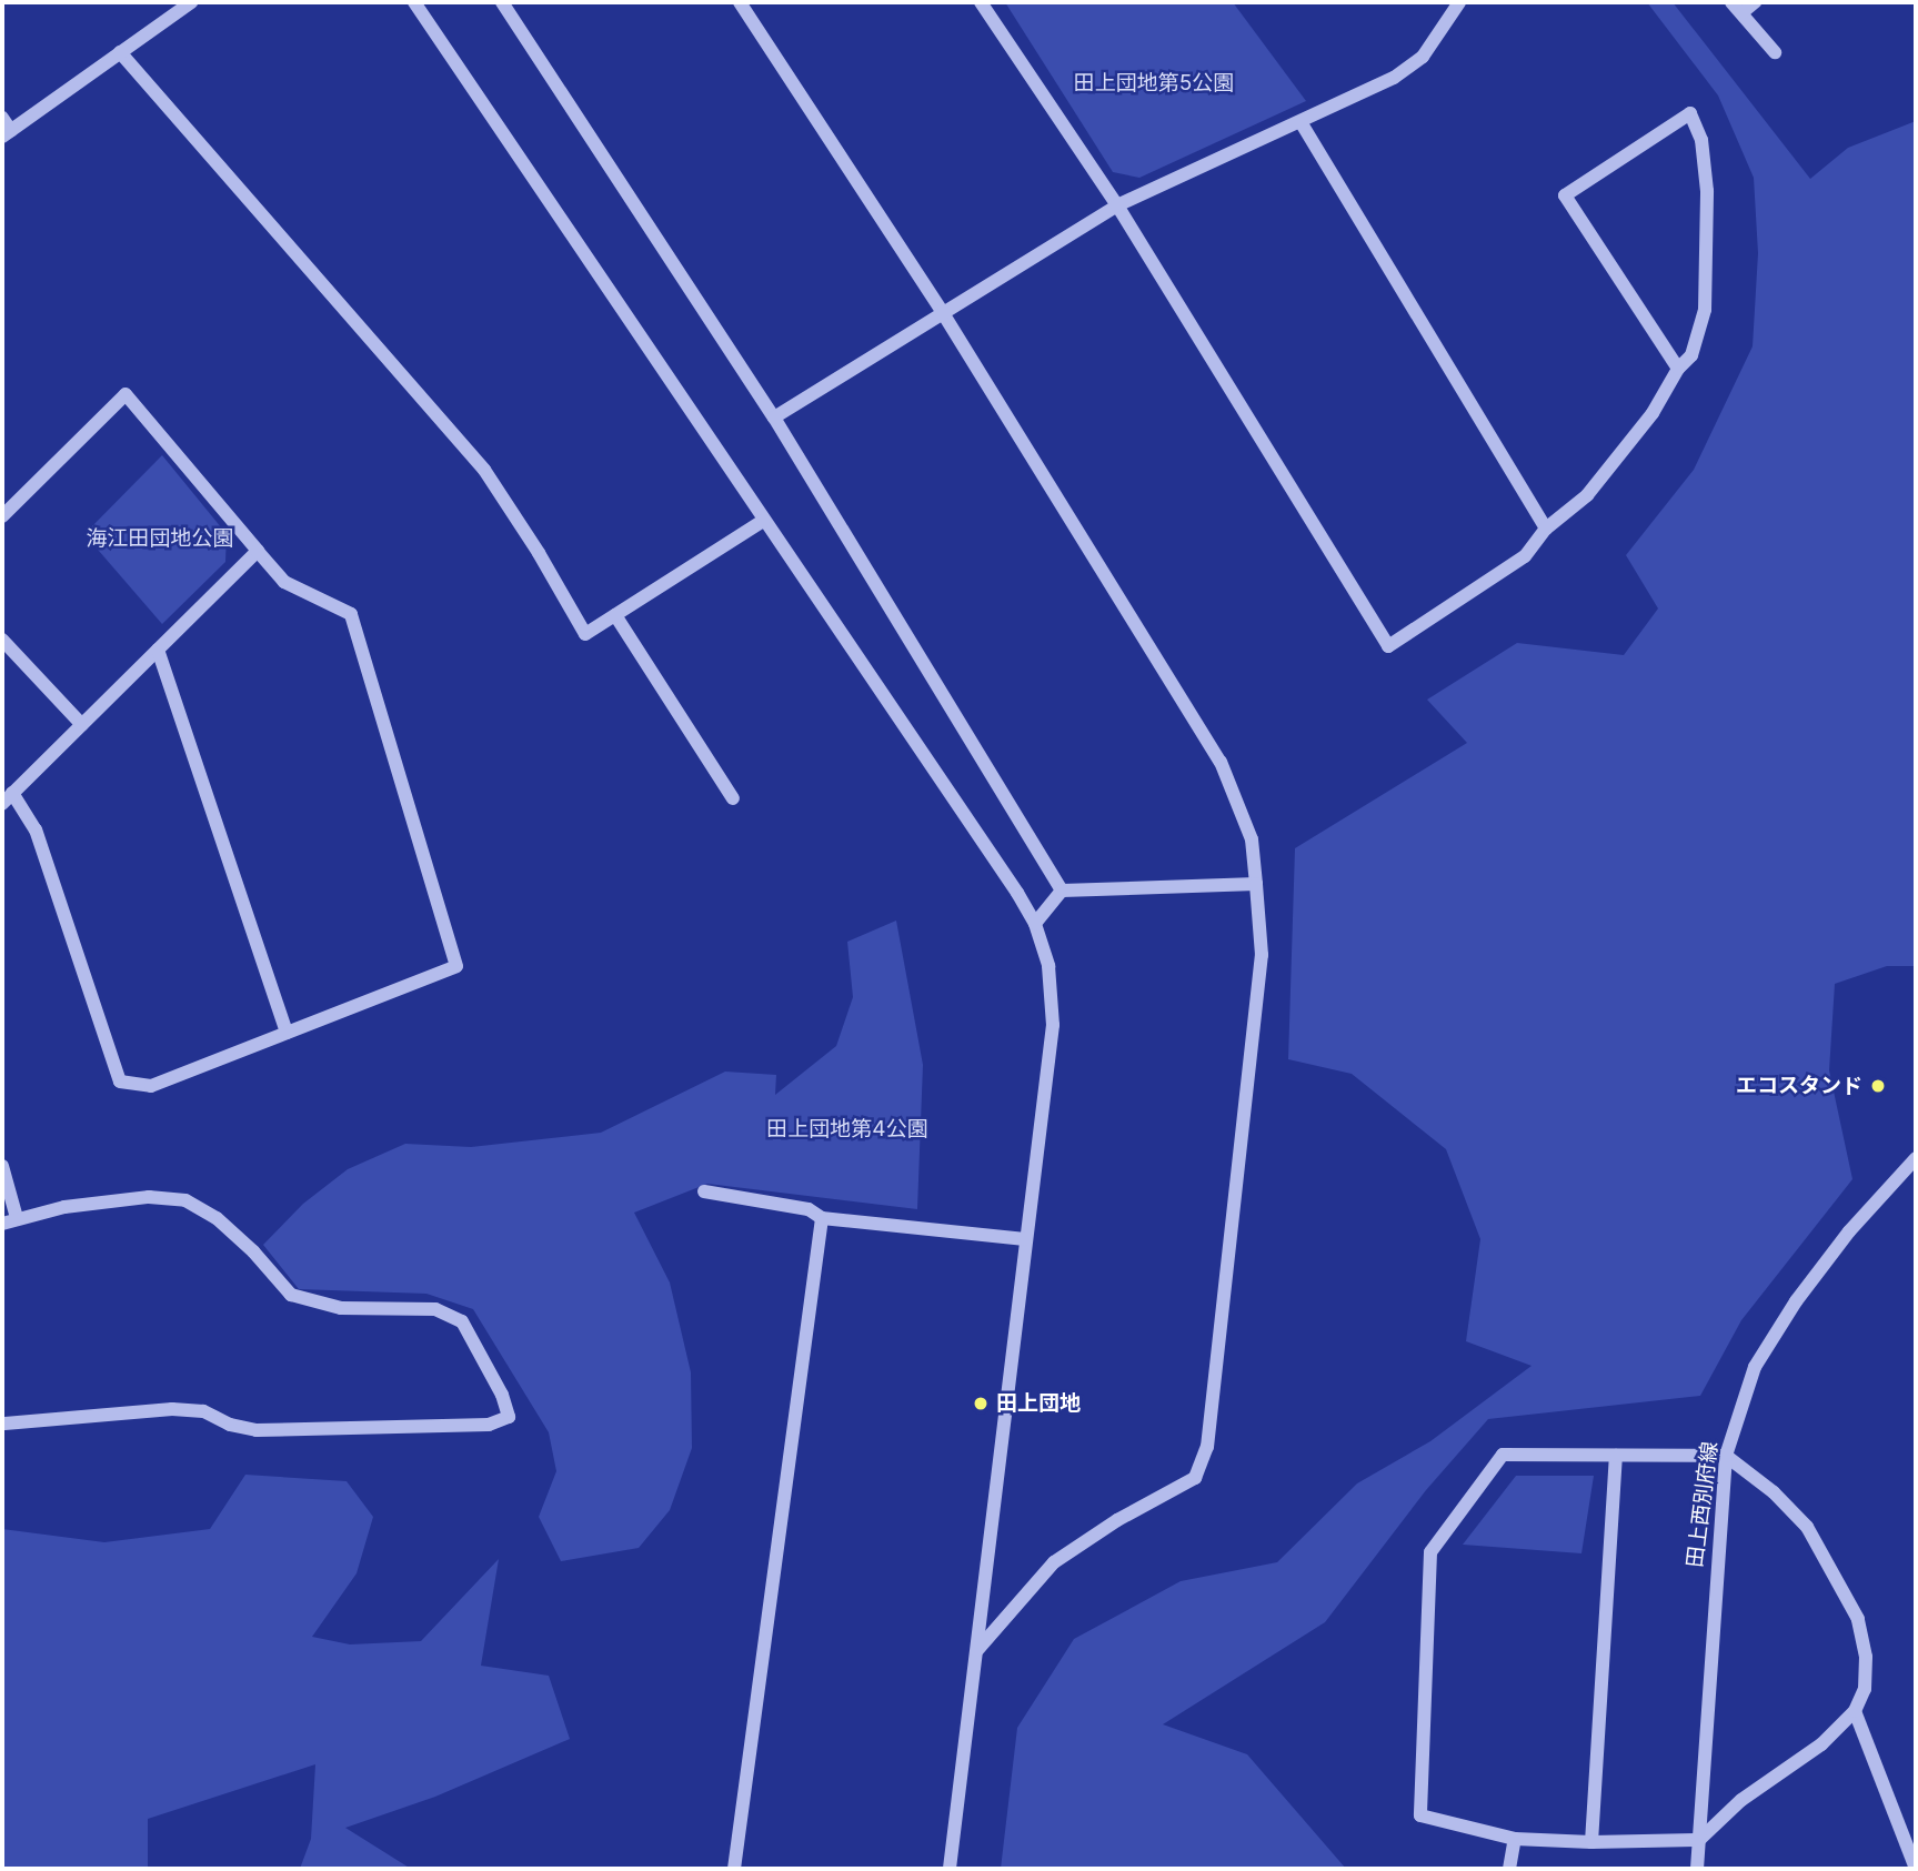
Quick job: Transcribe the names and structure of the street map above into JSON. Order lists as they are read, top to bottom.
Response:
{
  "streets": {
    "street": ["田上西別府線"]
  },
  "parks": ["田上団地第5公園", "海江田団地公園", "田上団地第4公園"],
  "places": ["エコスタンド", "田上団地"]
}
